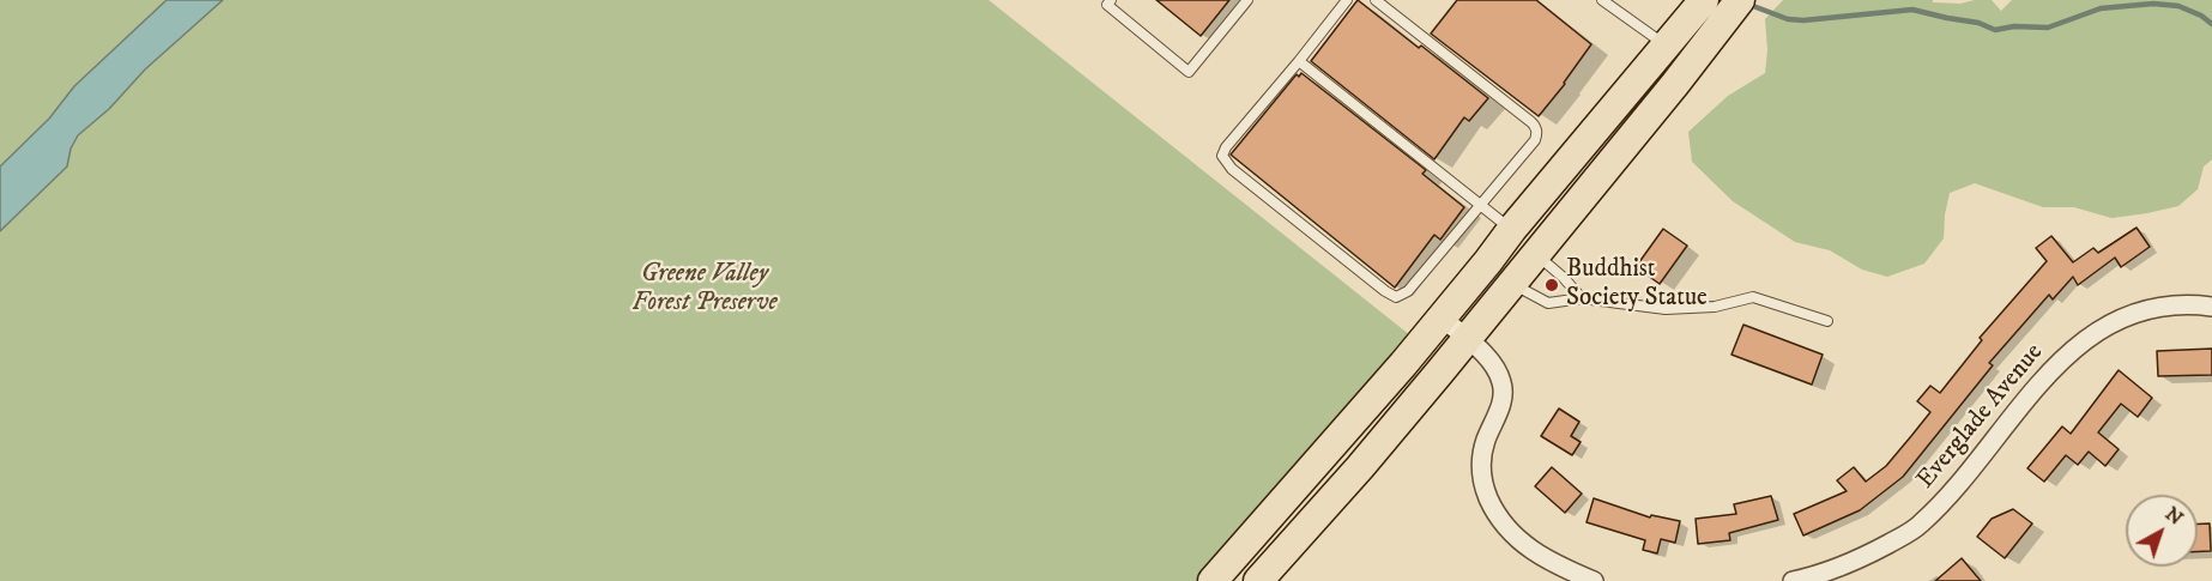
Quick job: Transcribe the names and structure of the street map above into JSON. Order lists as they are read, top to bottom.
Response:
{
  "streets": {
    "street": ["Everglade Avenue"]
  },
  "parks": ["Greene Valley Forest Preserve"],
  "places": ["Buddhist Society Statue"],
  "north": "top right"
}
